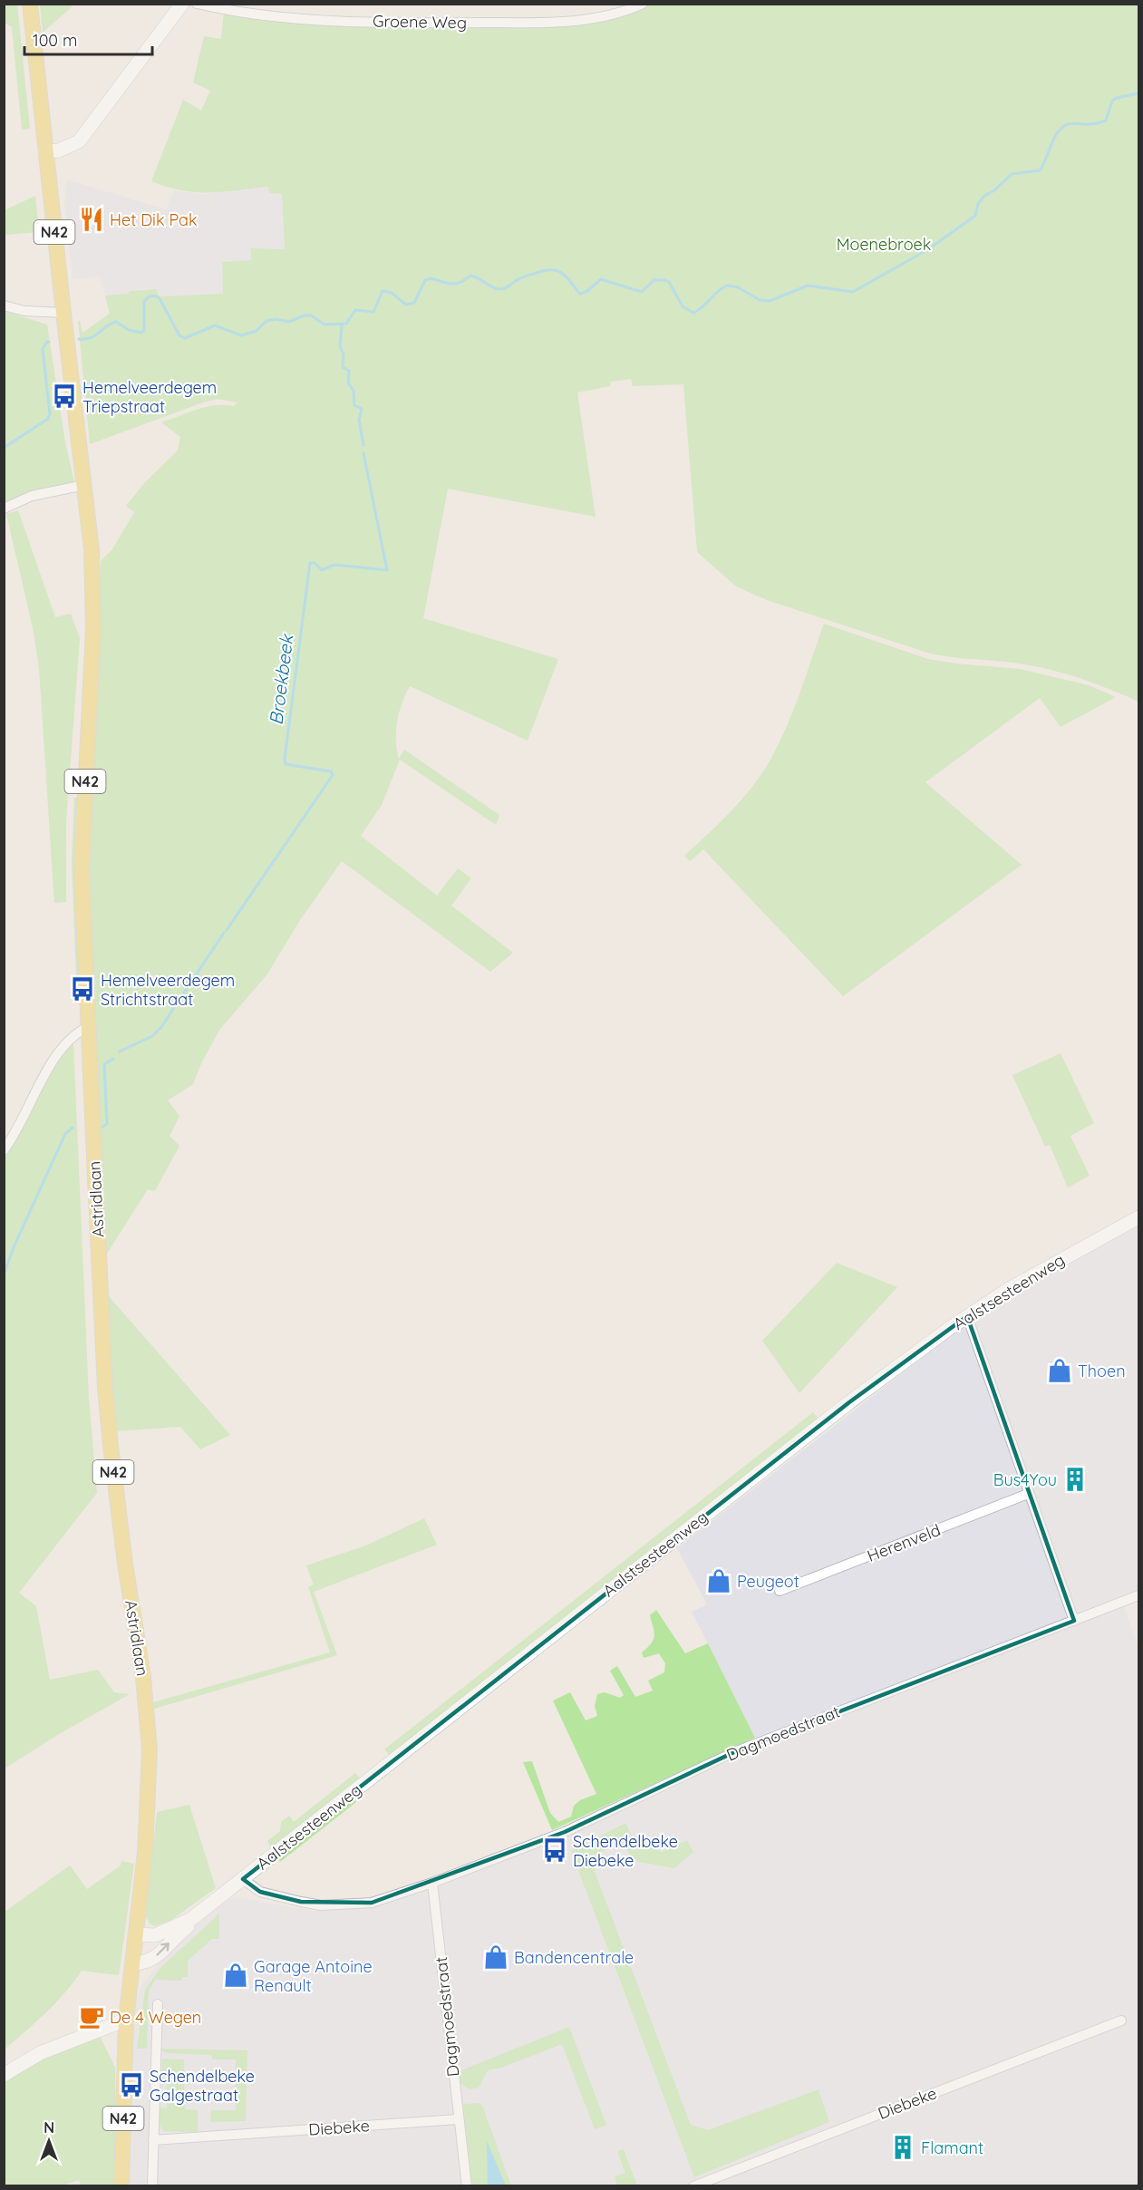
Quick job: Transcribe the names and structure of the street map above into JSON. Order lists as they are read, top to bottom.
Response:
{
  "streets": {
    "main road": ["N42", "Astridlaan", "Aalstsesteenweg"],
    "street": [
      "Groene Weg",
      "Herenveld",
      "Dagmoedstraat",
      "Diebeke"
    ]
  },
  "crossings": [
    ["N42", "Astridlaan"],
    ["Astridlaan", "Aalstsesteenweg"],
    ["Aalstsesteenweg", "Dagmoedstraat"],
    ["Dagmoedstraat", "Diebeke"]
  ],
  "water": ["Broekbeek"],
  "parks": ["Moenebroek"],
  "places": {
    "restaurant": ["Het Dik Pak"],
    "bus stop": [
      "Hemelveerdegem Triepstraat",
      "Hemelveerdegem Strichtstraat",
      "Schendelbeke Diebeke",
      "Schendelbeke Galgestraat"
    ],
    "shop": [
      "Thoen",
      "Peugeot",
      "Bandencentrale",
      "Garage Antoine Renault"
    ],
    "building": ["Bus4You", "Flamant"],
    "cafe": ["De 4 Wegen"]
  },
  "scale_bar": "100 m",
  "north": "top"
}
